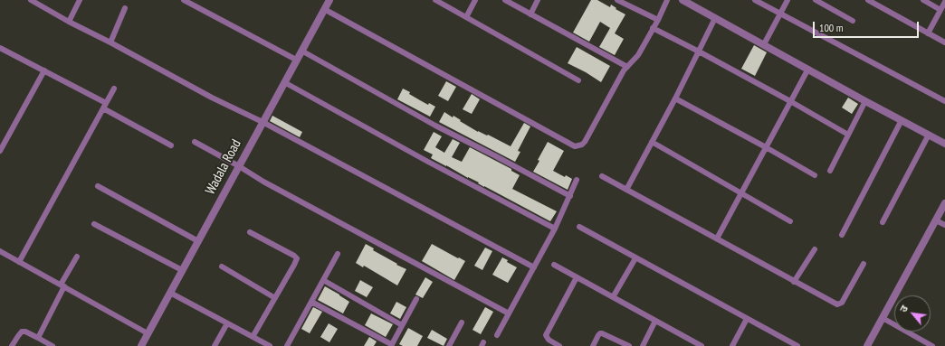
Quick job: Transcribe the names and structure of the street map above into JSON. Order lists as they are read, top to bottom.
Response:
{
  "streets": {
    "street": ["Wadala Road"]
  },
  "scale_bar": "100 m",
  "north": "top left"
}
